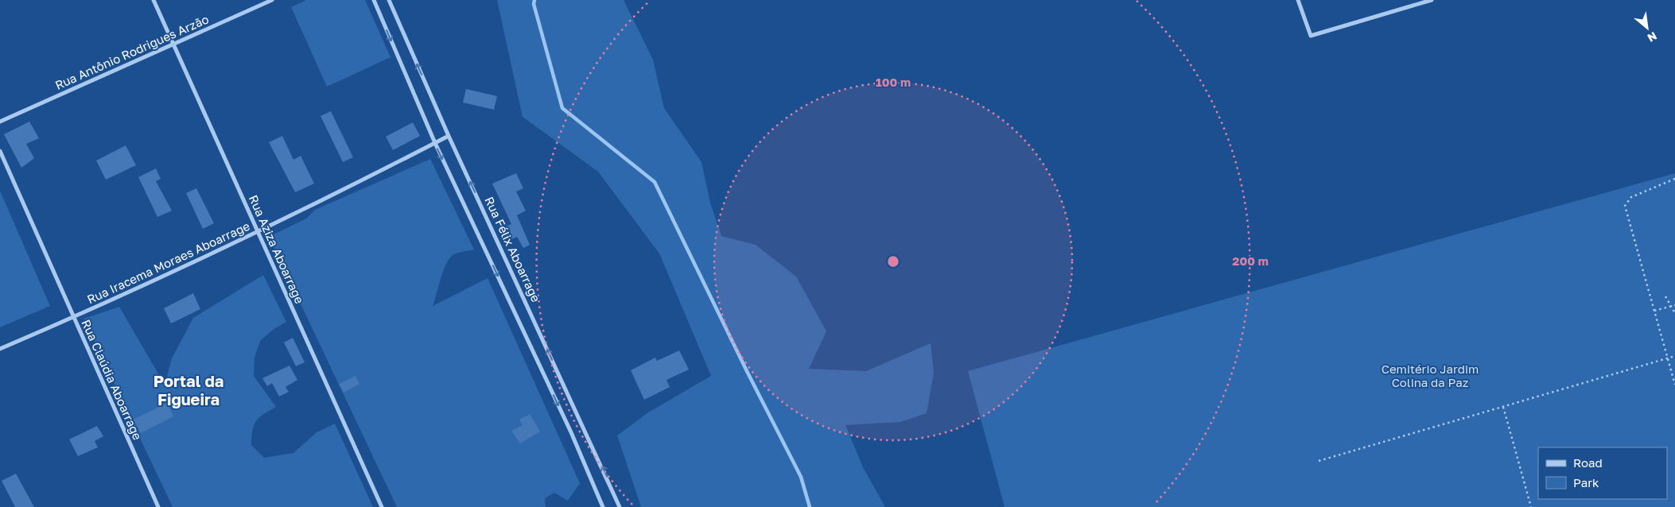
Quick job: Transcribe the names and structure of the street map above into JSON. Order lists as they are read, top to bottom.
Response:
{
  "streets": {
    "street": [
      "Rua Antônio Rodrigues Arzão",
      "Rua Aziza Aboarrage",
      "Rua Félix Aboarrage",
      "Rua Iracema Moraes Aboarrage",
      "Rua Claúdia Aboarrage"
    ]
  },
  "crossings": [
    ["Rua Antônio Rodrigues Arzão", "Rua Aziza Aboarrage"],
    ["Rua Aziza Aboarrage", "Rua Iracema Moraes Aboarrage"],
    ["Rua Félix Aboarrage", "Rua Iracema Moraes Aboarrage"],
    ["Rua Iracema Moraes Aboarrage", "Rua Claúdia Aboarrage"]
  ],
  "districts": ["Portal da Figueira"],
  "parks": ["Cemitério Jardim Colina da Paz"],
  "legend": ["Road", "Park"],
  "north": "bottom right",
  "rings": ["100 m", "200 m"]
}
